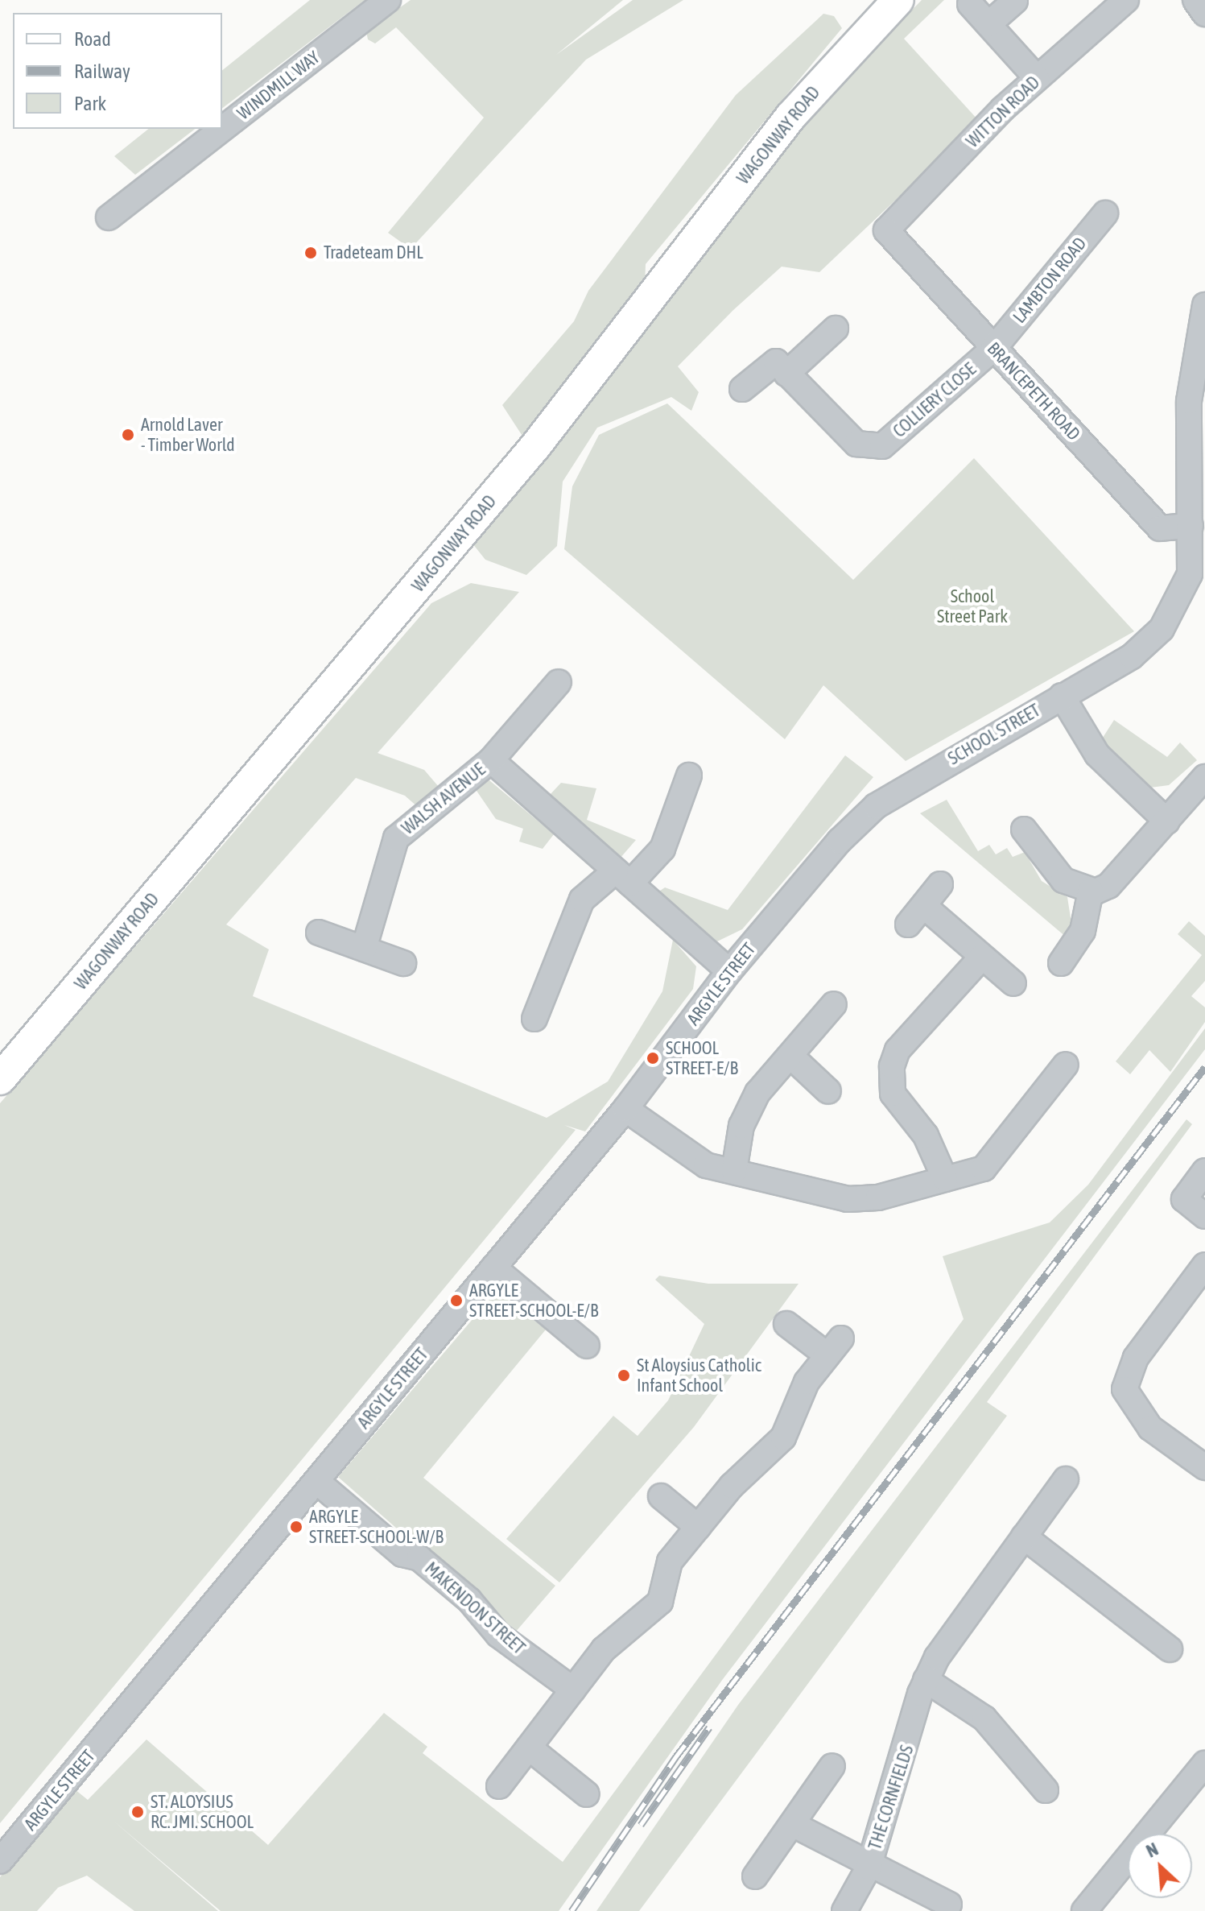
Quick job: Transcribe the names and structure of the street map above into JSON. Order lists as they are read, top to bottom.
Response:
{
  "streets": {
    "main road": ["WAGONWAY ROAD"],
    "street": [
      "WINDMILL WAY",
      "WITTON ROAD",
      "LAMBTON ROAD",
      "BRANCEPETH ROAD",
      "COLLIERY CLOSE",
      "SCHOOL STREET",
      "WALSH AVENUE",
      "ARGYLE STREET",
      "MAKENDON STREET",
      "THE CORNFIELDS"
    ]
  },
  "crossings": [
    ["WITTON ROAD", "BRANCEPETH ROAD"],
    ["LAMBTON ROAD", "BRANCEPETH ROAD"],
    ["LAMBTON ROAD", "COLLIERY CLOSE"],
    ["BRANCEPETH ROAD", "COLLIERY CLOSE"],
    ["BRANCEPETH ROAD", "SCHOOL STREET"],
    ["SCHOOL STREET", "ARGYLE STREET"],
    ["WALSH AVENUE", "ARGYLE STREET"],
    ["ARGYLE STREET", "MAKENDON STREET"]
  ],
  "parks": ["School Street Park"],
  "places": [
    "Tradeteam DHL",
    "Arnold Laver - Timber World",
    "SCHOOL STREET-E/B",
    "ARGYLE STREET-SCHOOL-E/B",
    "St Aloysius Catholic Infant School",
    "ARGYLE STREET-SCHOOL-W/B",
    "ST. ALOYSIUS RC. JMI. SCHOOL"
  ],
  "legend": ["Road", "Railway", "Park"],
  "north": "top left"
}
